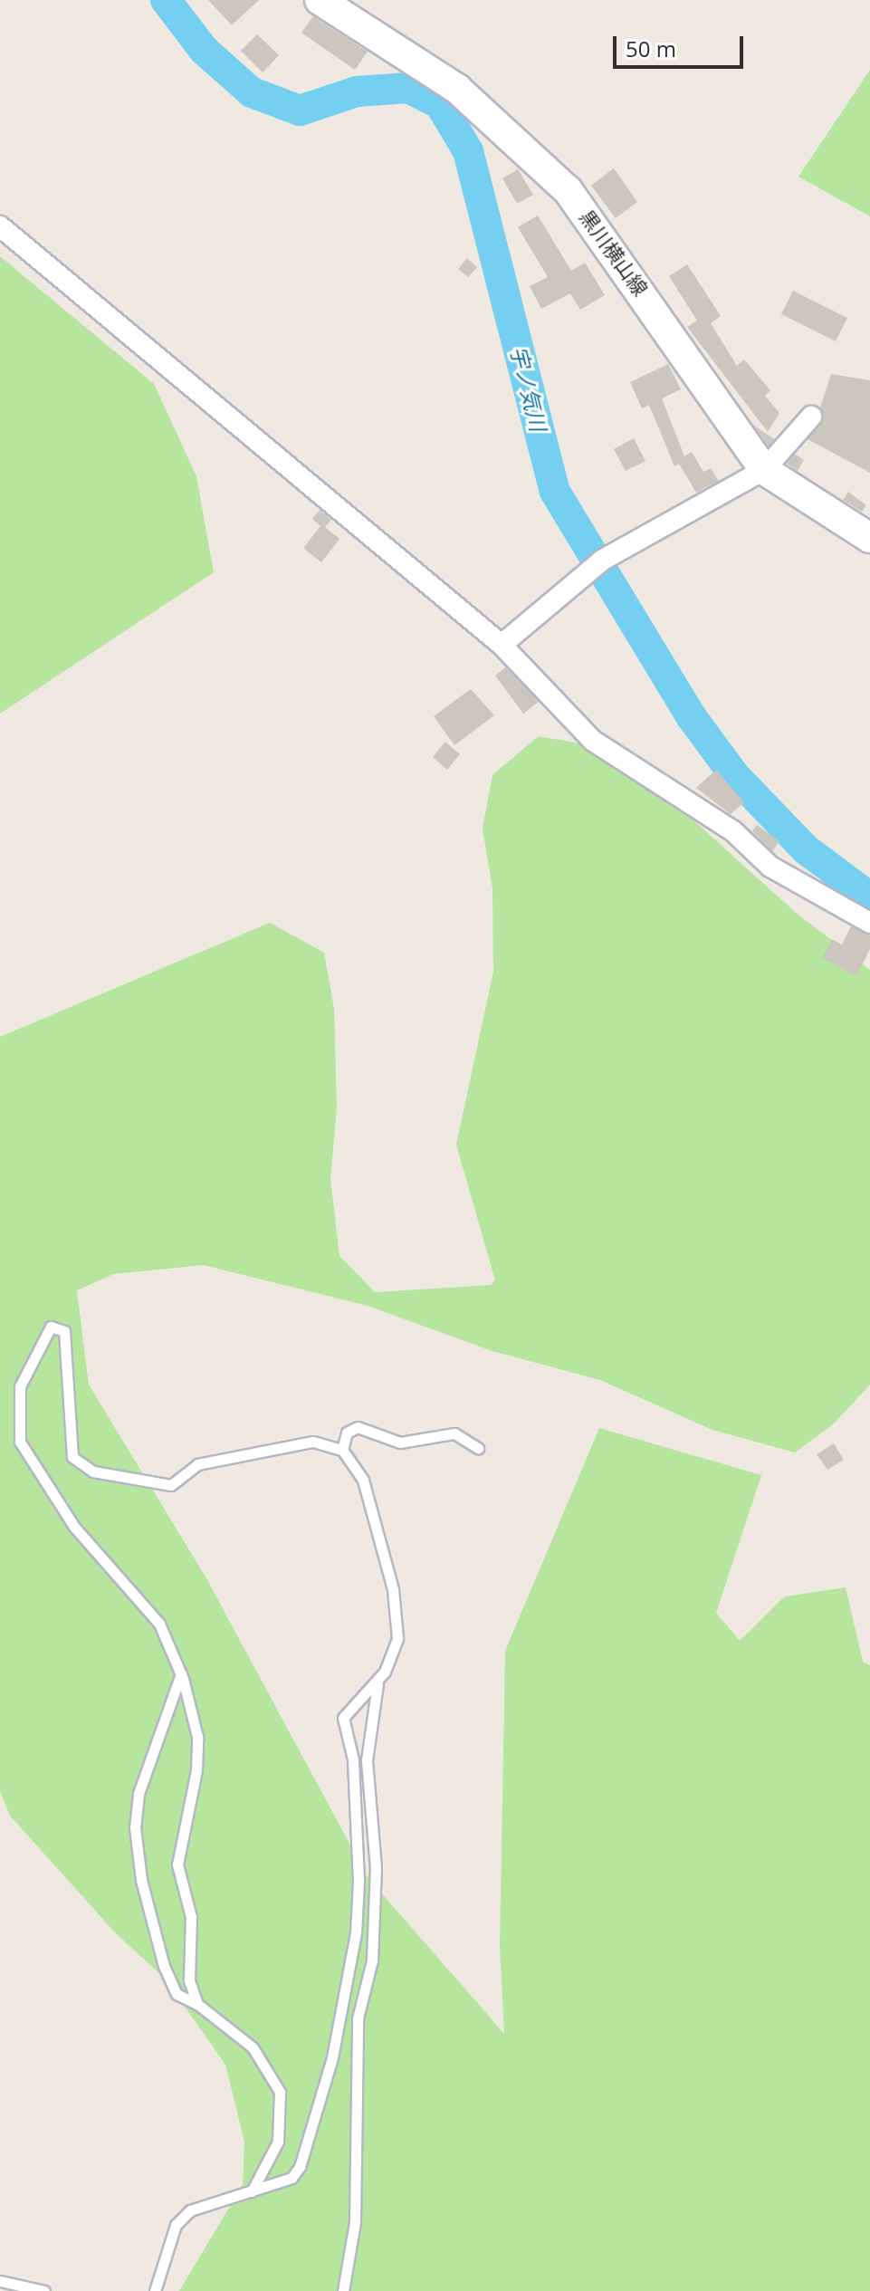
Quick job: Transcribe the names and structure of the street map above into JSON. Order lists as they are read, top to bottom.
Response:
{
  "streets": {
    "main road": ["黒川横山線"]
  },
  "water": ["宇ノ気川"],
  "scale_bar": "50 m"
}
